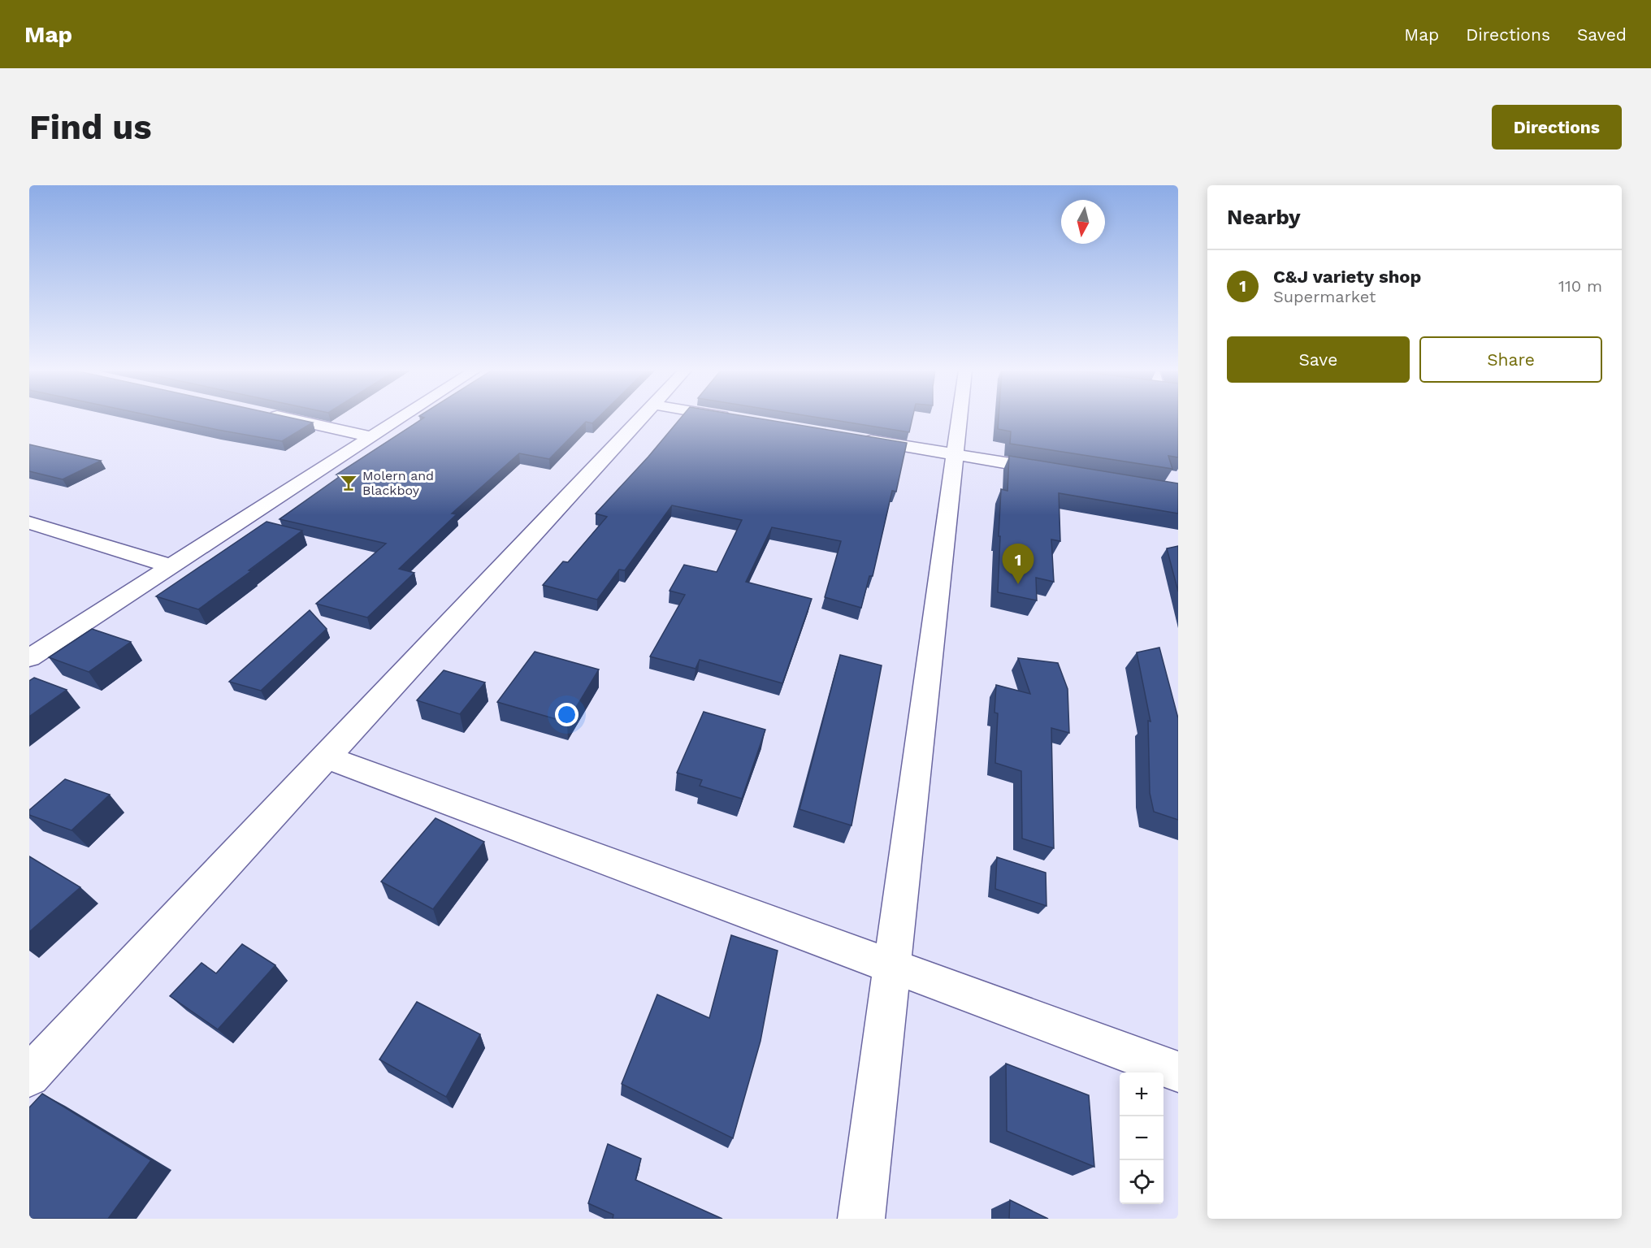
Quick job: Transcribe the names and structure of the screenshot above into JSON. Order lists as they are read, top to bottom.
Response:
{
  "places": {
    "bar": ["Molern and Blackboy"]
  },
  "north": "bottom",
  "page": {
    "header": "Map",
    "nav": ["Map", "Directions", "Saved"],
    "buttons": [
      "Directions",
      ["Save", "Share"]
    ],
    "title": "Find us",
    "heading": "Nearby",
    "list": [
      {
        "mark": "1",
        "name": "C&J variety shop",
        "note": "Supermarket",
        "value": "110 m"
      }
    ],
    "pins": "1",
    "map_buttons": ["+", "−"]
  }
}
